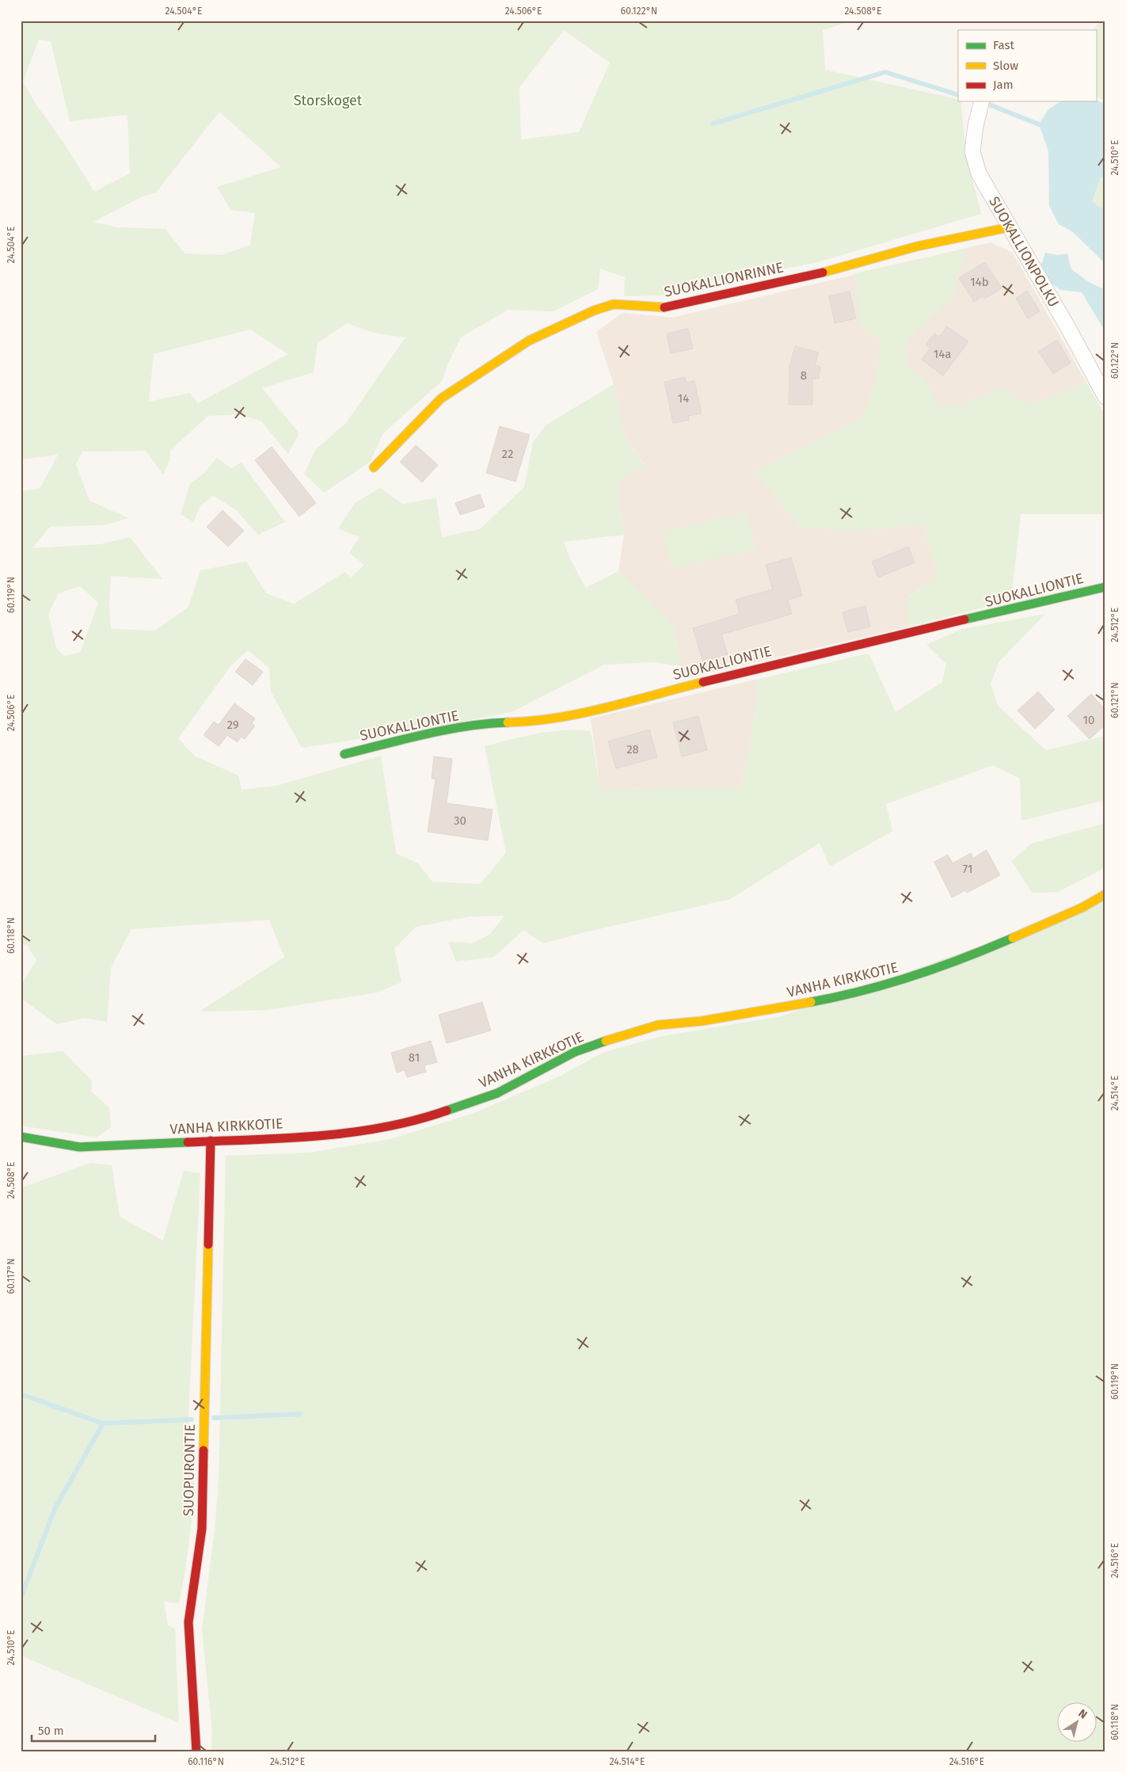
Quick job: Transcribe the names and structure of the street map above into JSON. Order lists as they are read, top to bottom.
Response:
{
  "streets": {
    "street": [
      "SUOKALLIONPOLKU",
      "SUOKALLIONRINNE",
      "SUOKALLIONTIE",
      "VANHA KIRKKOTIE",
      "SUOPURONTIE"
    ]
  },
  "crossings": [
    ["SUOKALLIONPOLKU", "SUOKALLIONRINNE"],
    ["VANHA KIRKKOTIE", "SUOPURONTIE"]
  ],
  "parks": ["Storskoget"],
  "house_numbers": [
    "14b",
    "14a",
    "8",
    "14",
    "22",
    "10",
    "29",
    "28",
    "30",
    "71",
    "81"
  ],
  "legend": ["Fast", "Slow", "Jam"],
  "scale_bar": "50 m",
  "north": "top right",
  "coordinates": [
    "24.504°E",
    "24.506°E",
    "60.122°N",
    "24.508°E",
    "24.510°E",
    "60.119°N",
    "24.512°E",
    "60.121°N",
    "60.118°N",
    "24.514°E",
    "60.117°N",
    "24.516°E",
    "60.116°N"
  ]
}
